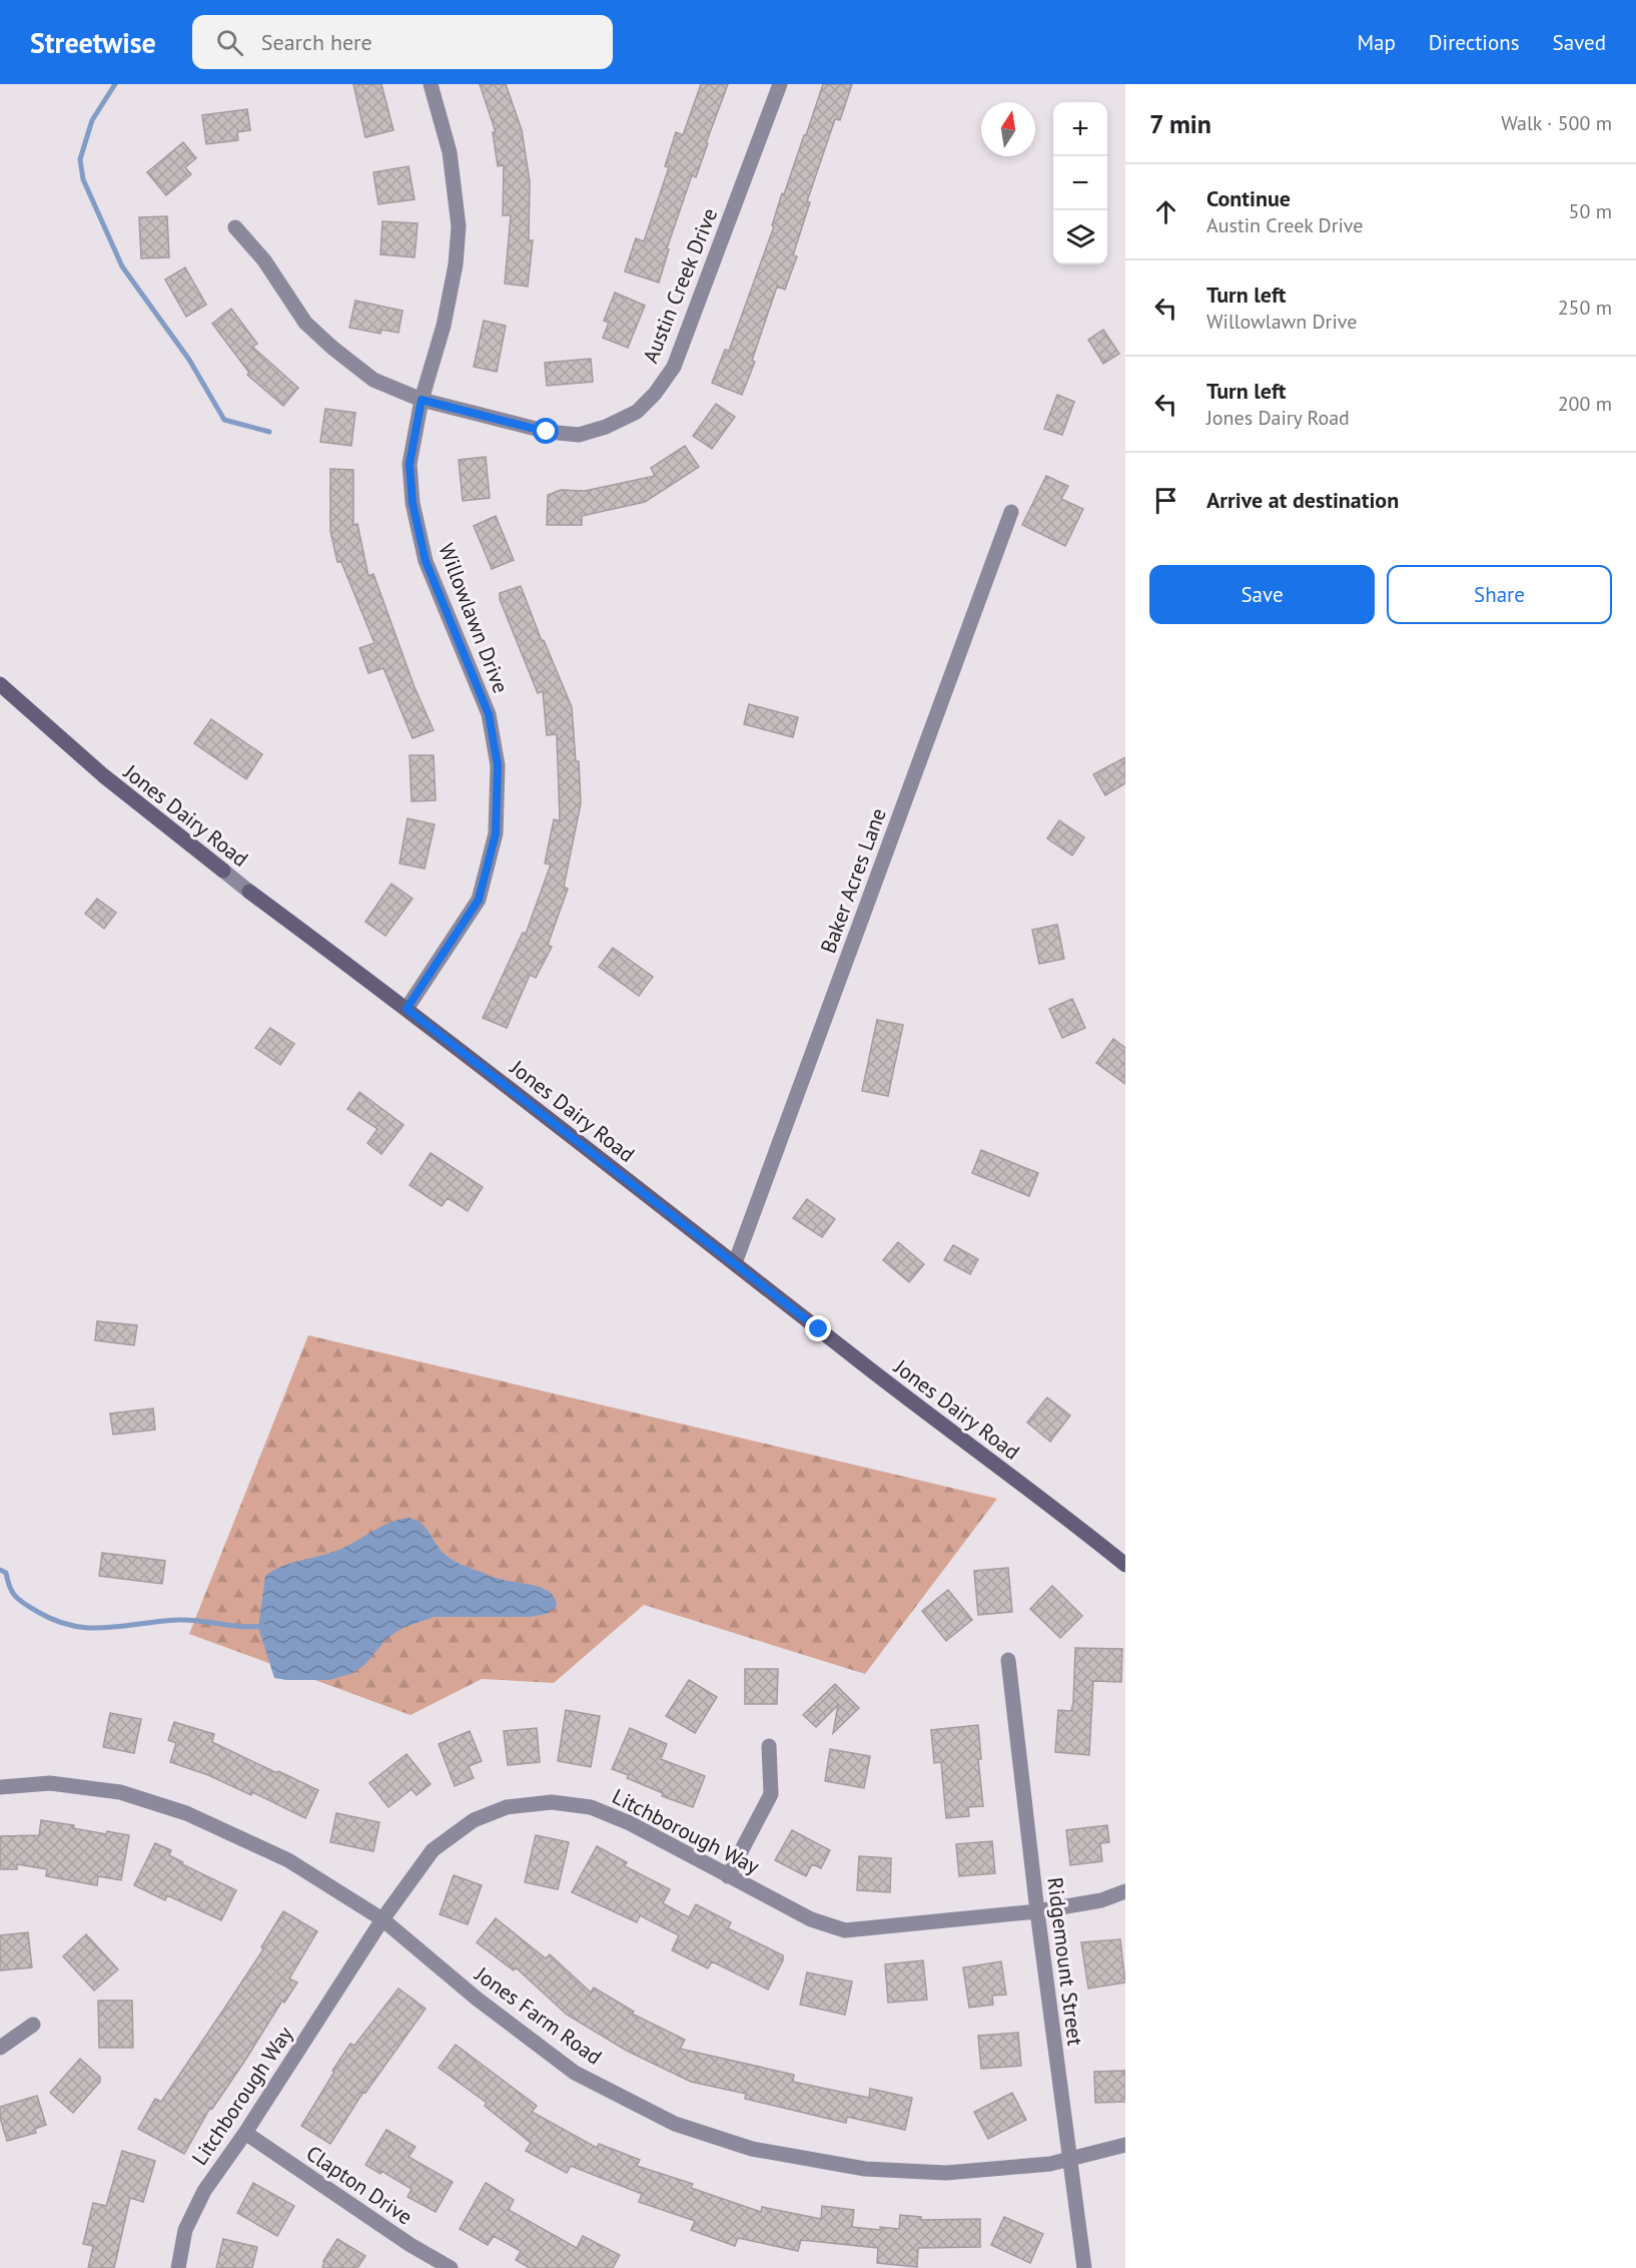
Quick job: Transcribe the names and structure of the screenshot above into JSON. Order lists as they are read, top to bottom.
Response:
{
  "streets": {
    "street": [
      "Austin Creek Drive",
      "Willowlawn Drive",
      "Jones Dairy Road",
      "Baker Acres Lane",
      "Litchborough Way",
      "Ridgemount Street",
      "Jones Farm Road",
      "Clapton Drive"
    ]
  },
  "crossings": [
    ["Austin Creek Drive", "Willowlawn Drive"],
    ["Willowlawn Drive", "Jones Dairy Road"],
    ["Jones Dairy Road", "Baker Acres Lane"],
    ["Litchborough Way", "Ridgemount Street"],
    ["Litchborough Way", "Jones Farm Road"],
    ["Litchborough Way", "Clapton Drive"],
    ["Ridgemount Street", "Jones Farm Road"]
  ],
  "north": "top",
  "page": {
    "header": "Streetwise",
    "search": "Search here",
    "nav": ["Map", "Directions", "Saved"],
    "heading": ["7 min", "Walk · 500 m"],
    "map_buttons": ["+", "−"],
    "list": [
      ["Continue", "Austin Creek Drive", "50 m"],
      ["Turn left", "Willowlawn Drive", "250 m"],
      ["Turn left", "Jones Dairy Road", "200 m"],
      "Arrive at destination"
    ],
    "buttons": ["Save", "Share"]
  }
}
